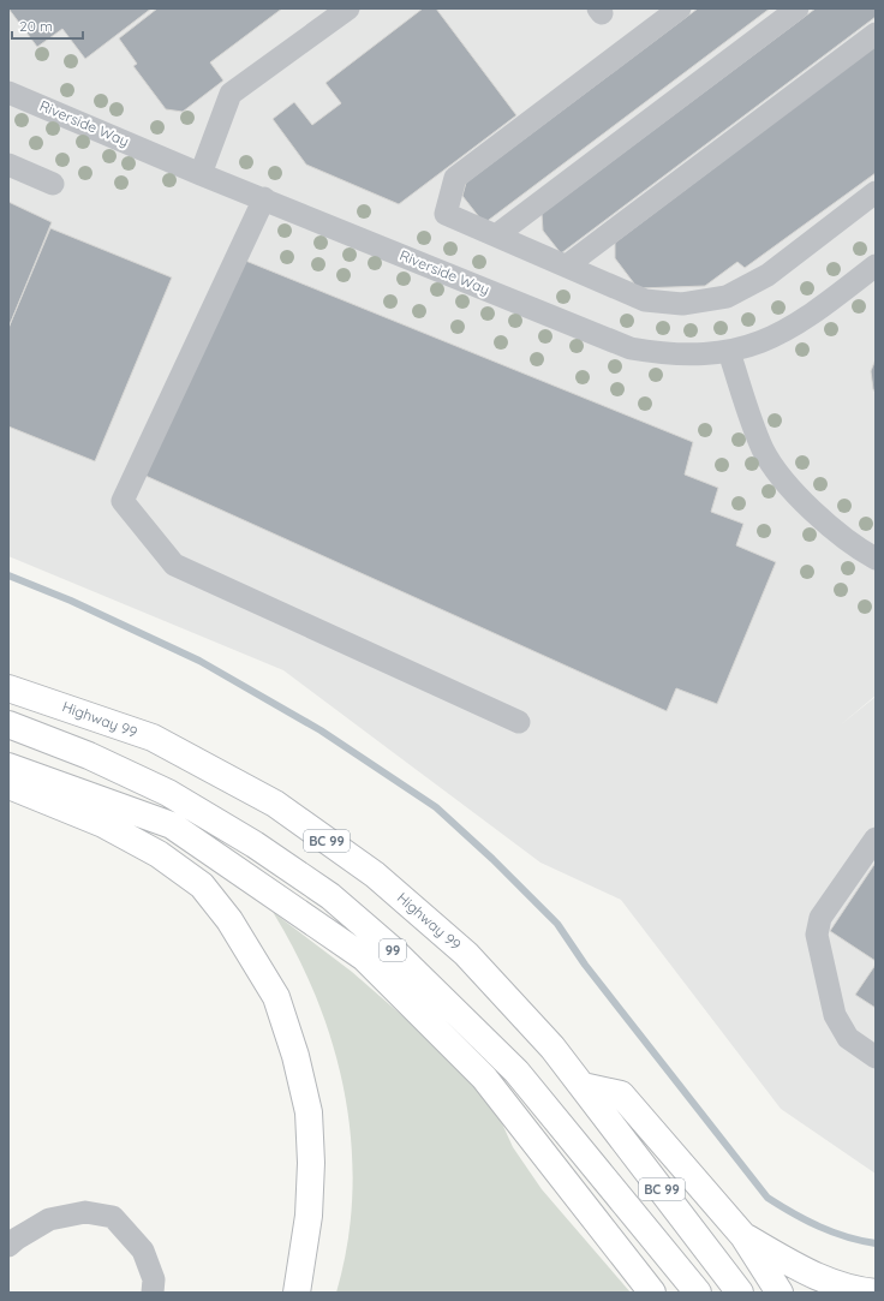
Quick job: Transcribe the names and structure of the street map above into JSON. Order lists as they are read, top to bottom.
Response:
{
  "streets": {
    "highway": ["Highway 99", "BC 99", "99"],
    "street": ["Riverside Way"]
  },
  "scale_bar": "20 m"
}
